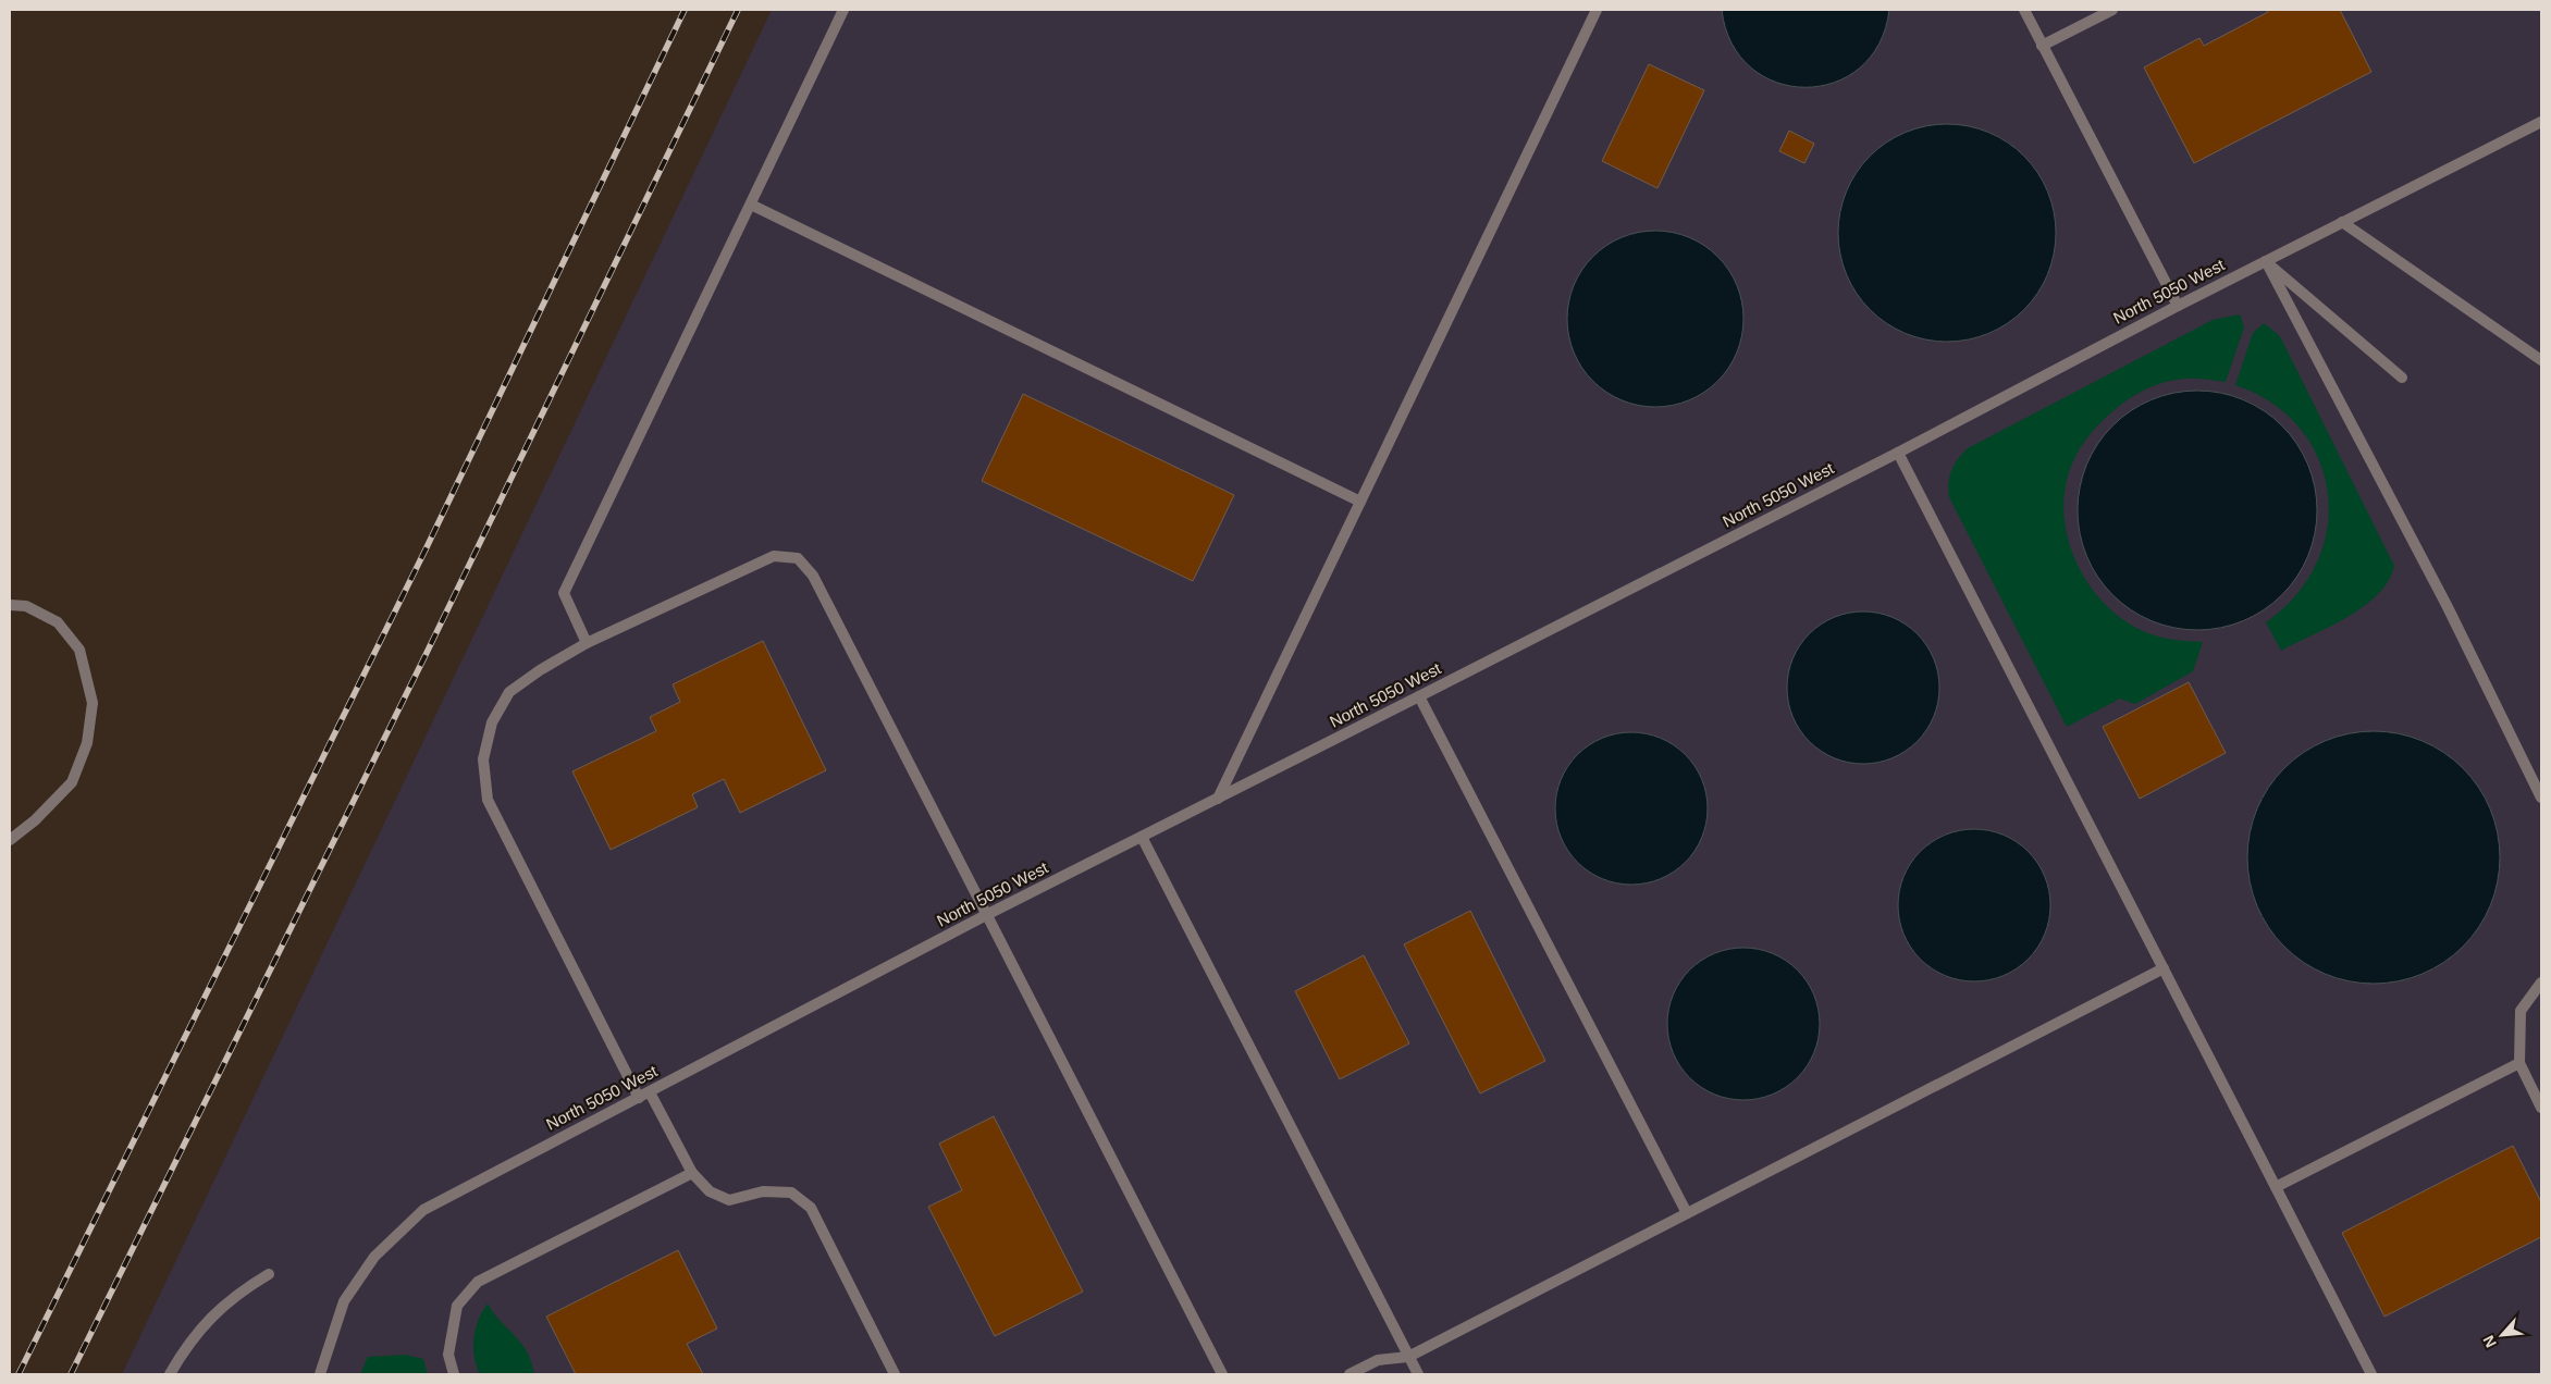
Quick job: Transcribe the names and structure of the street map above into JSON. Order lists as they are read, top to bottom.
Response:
{
  "streets": {
    "street": ["North 5050 West"]
  },
  "north": "bottom left"
}
